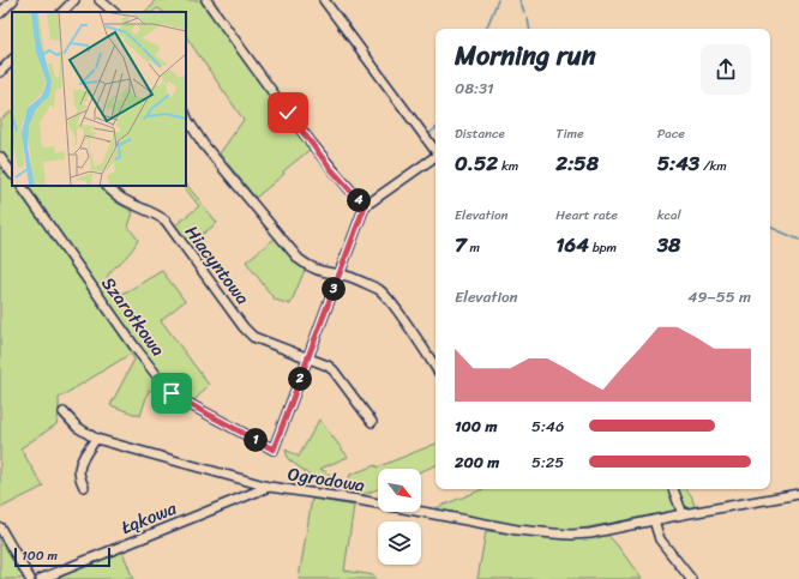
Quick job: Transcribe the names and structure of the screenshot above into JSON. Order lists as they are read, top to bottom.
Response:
{
  "streets": {
    "street": [
      "Hiacyntowa",
      "Szarotkowa",
      "Ogrodowa",
      "Łąkowa"
    ]
  },
  "crossings": [
    ["Hiacyntowa", "Szarotkowa"],
    ["Ogrodowa", "Łąkowa"]
  ],
  "scale_bar": "100 m",
  "north": "bottom right",
  "page": {
    "heading": ["Morning run", "08:31"],
    "stats": [
      ["Distance", "0.52 km"],
      ["Time", "2:58"],
      ["Pace", "5:43 /km"],
      ["Elevation", "7 m"],
      ["Heart rate", "164 bpm"],
      ["kcal", "38"]
    ],
    "pins": [
      "4",
      "3",
      "2",
      "1"
    ],
    "chart": ["Elevation", "49–55 m"],
    "list": [
      {
        "name": "100 m",
        "note": "5:46"
      },
      {
        "name": "200 m",
        "note": "5:25"
      }
    ],
    "scale": "100 m"
  }
}
